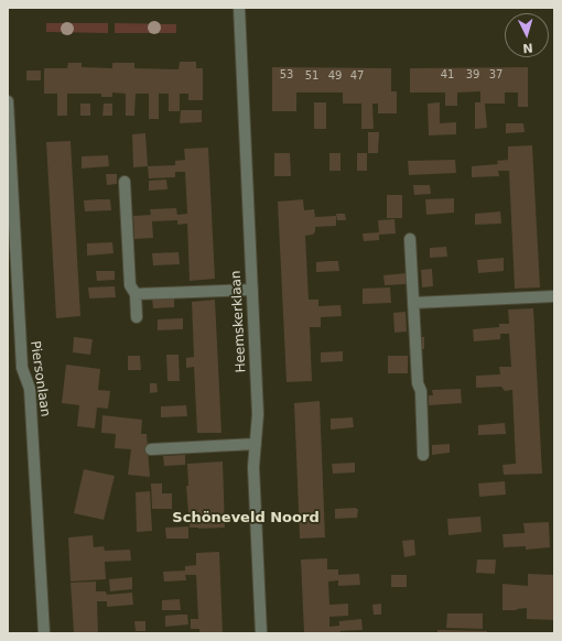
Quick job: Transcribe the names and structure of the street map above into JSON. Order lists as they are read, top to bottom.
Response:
{
  "streets": {
    "street": ["Heemskerklaan", "Piersonlaan"]
  },
  "districts": ["Schöneveld Noord"],
  "house_numbers": [
    "53",
    "41",
    "39",
    "37",
    "51",
    "49",
    "47"
  ],
  "north": "bottom"
}
